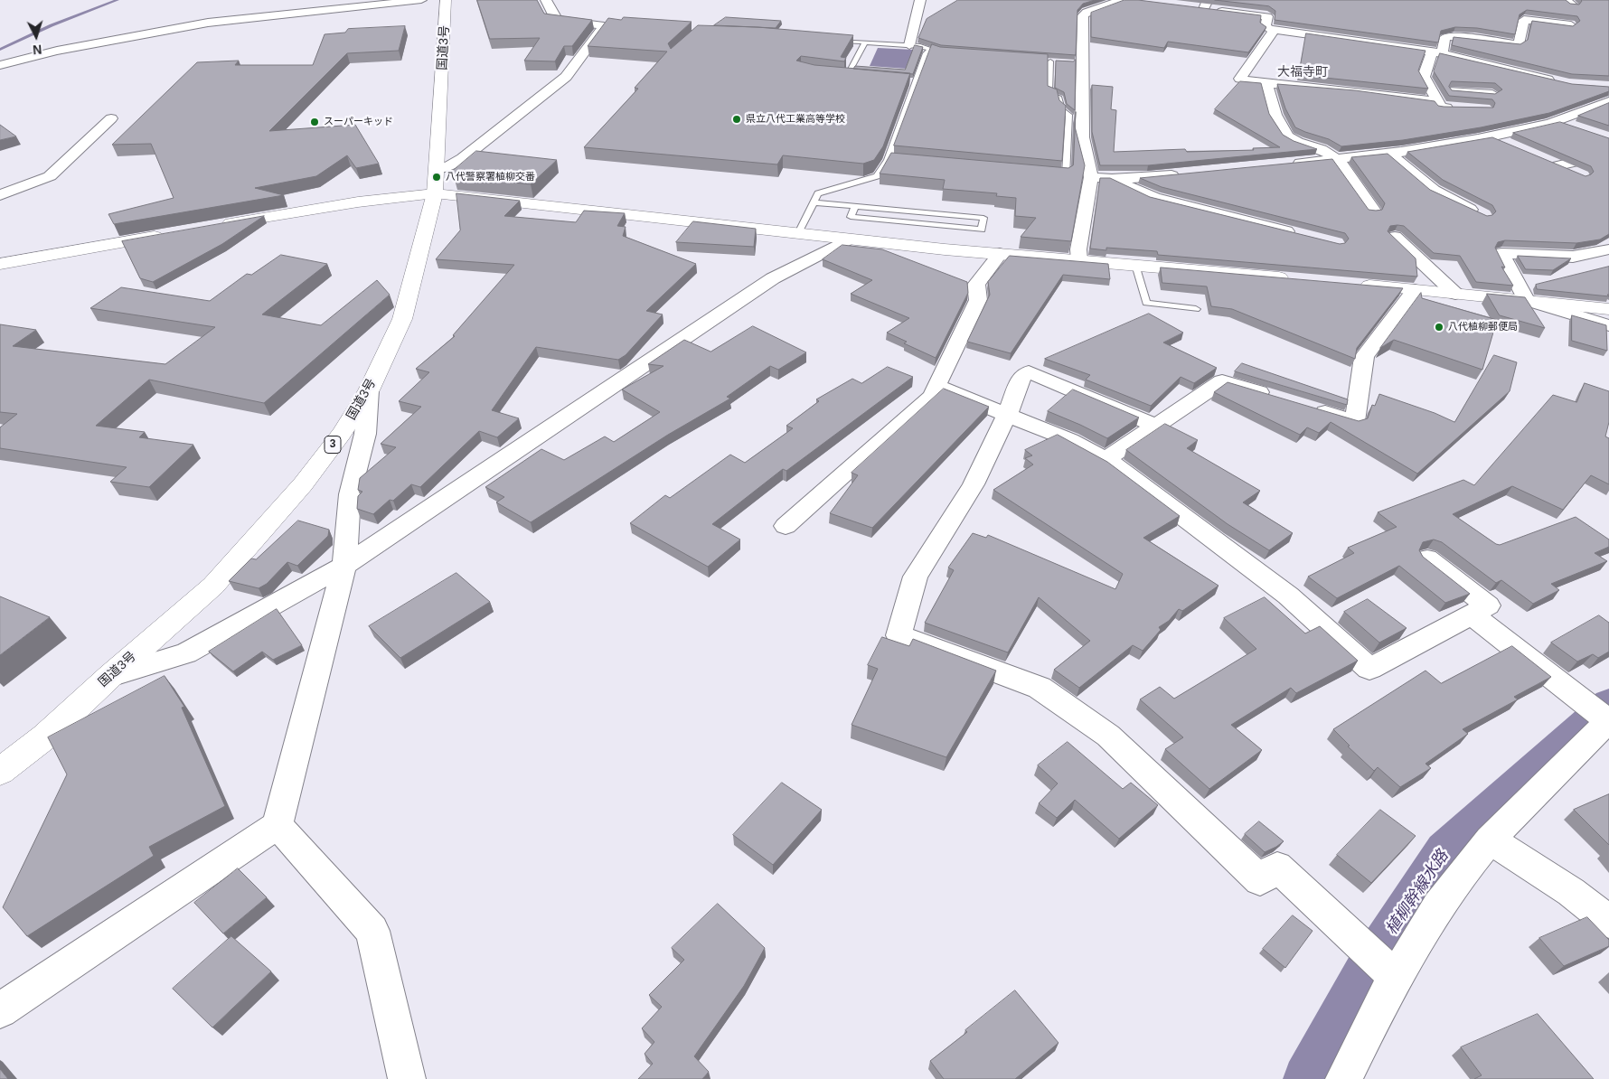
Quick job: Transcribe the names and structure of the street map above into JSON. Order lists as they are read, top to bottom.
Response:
{
  "streets": {
    "main road": ["国道3号", "3"]
  },
  "districts": ["大福寺町"],
  "water": ["植柳幹線水路"],
  "places": [
    "県立八代工業高等学校",
    "スーパーキッド",
    "八代警察署植柳交番",
    "八代植柳郵便局"
  ],
  "north": "bottom"
}
